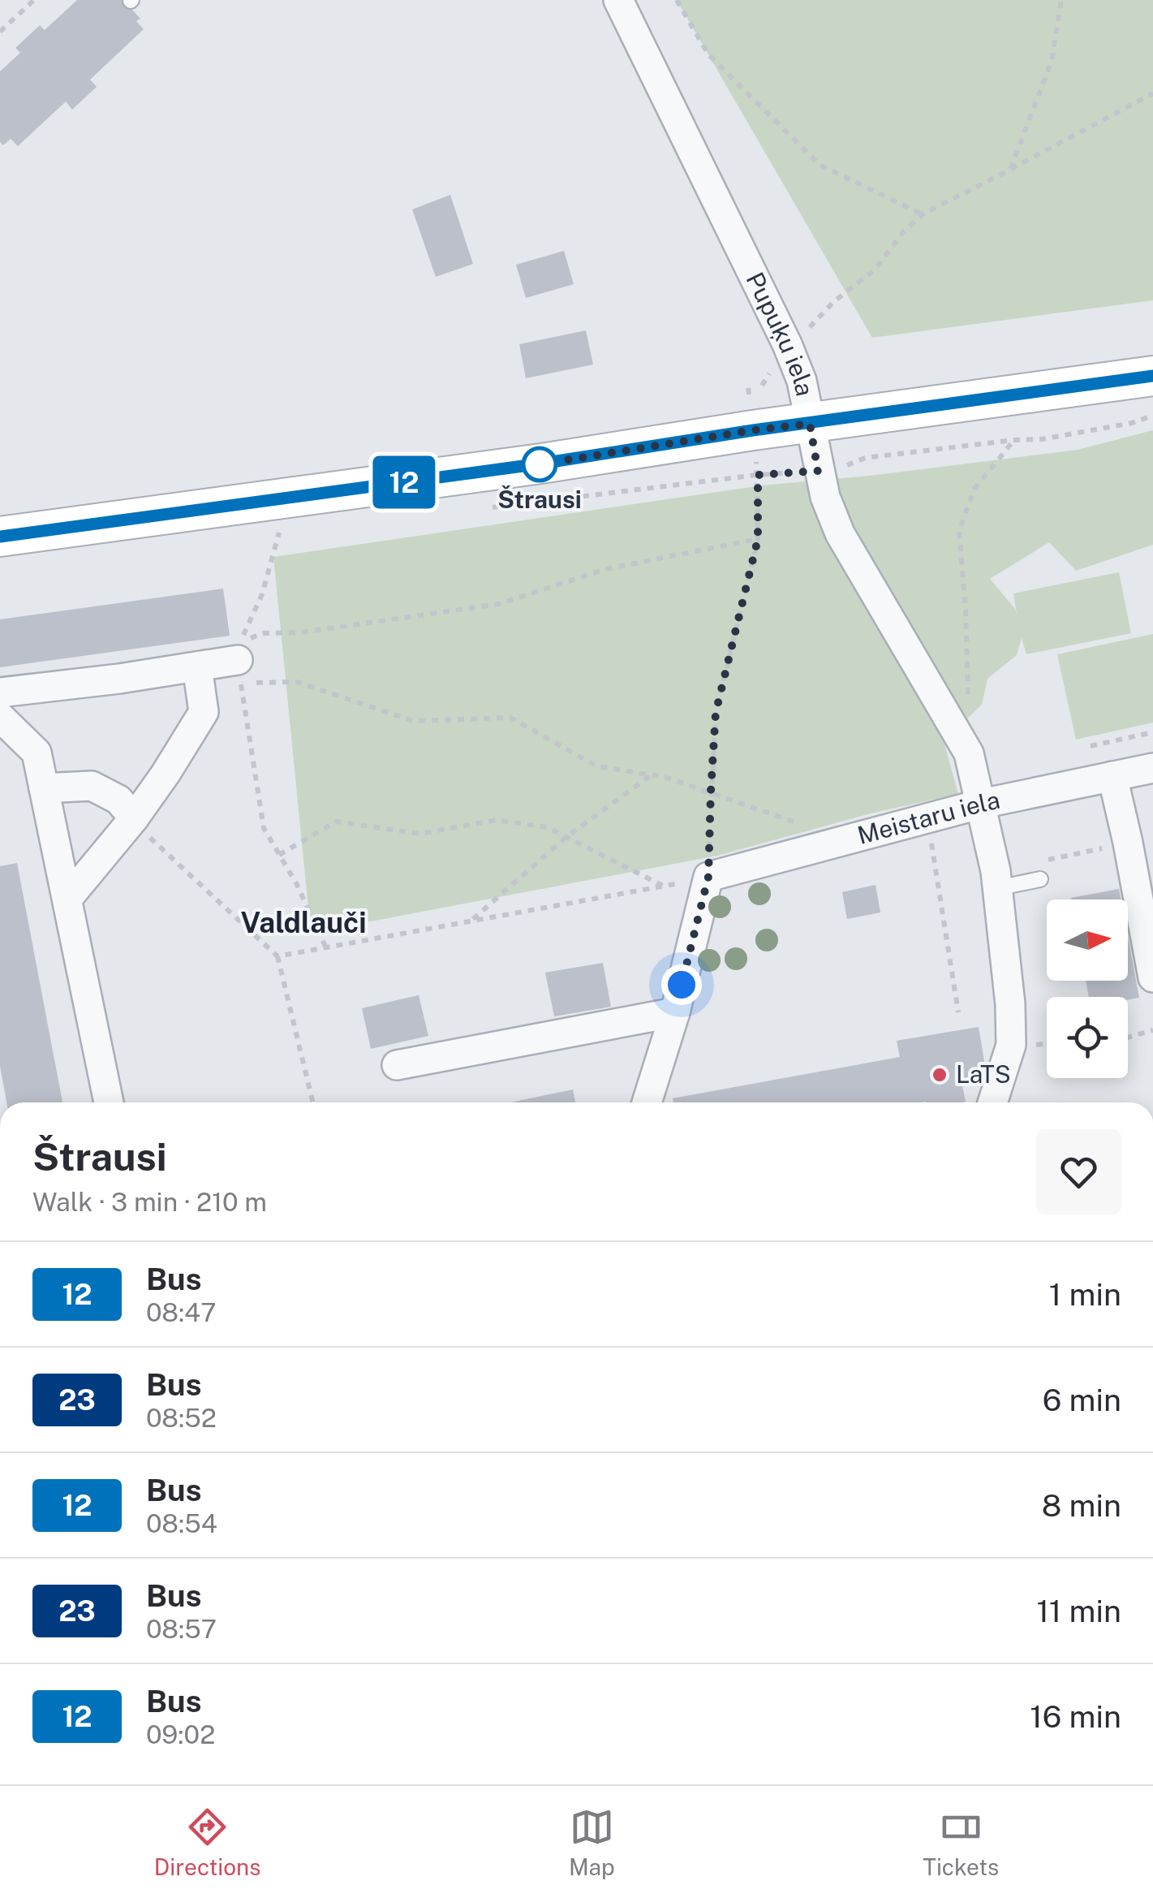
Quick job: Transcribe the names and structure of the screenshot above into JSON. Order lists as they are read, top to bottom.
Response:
{
  "streets": {
    "street": ["Pupuķu iela", "Meistaru iela"]
  },
  "crossings": [
    ["Pupuķu iela", "Meistaru iela"]
  ],
  "districts": ["Valdlauči"],
  "places": ["Štrausi", "LaTS"],
  "lines": ["bus line 12"],
  "north": "right",
  "page": {
    "on_map": "12",
    "heading": ["Štrausi", "Walk · 3 min · 210 m"],
    "list": [
      {
        "mark": "12",
        "name": "Bus",
        "note": "08:47",
        "value": "1 min"
      },
      {
        "mark": "23",
        "name": "Bus",
        "note": "08:52",
        "value": "6 min"
      },
      {
        "mark": "12",
        "name": "Bus",
        "note": "08:54",
        "value": "8 min"
      },
      {
        "mark": "23",
        "name": "Bus",
        "note": "08:57",
        "value": "11 min"
      },
      {
        "mark": "12",
        "name": "Bus",
        "note": "09:02",
        "value": "16 min"
      }
    ],
    "tabs": ["Directions", "Map", "Tickets"]
  }
}
